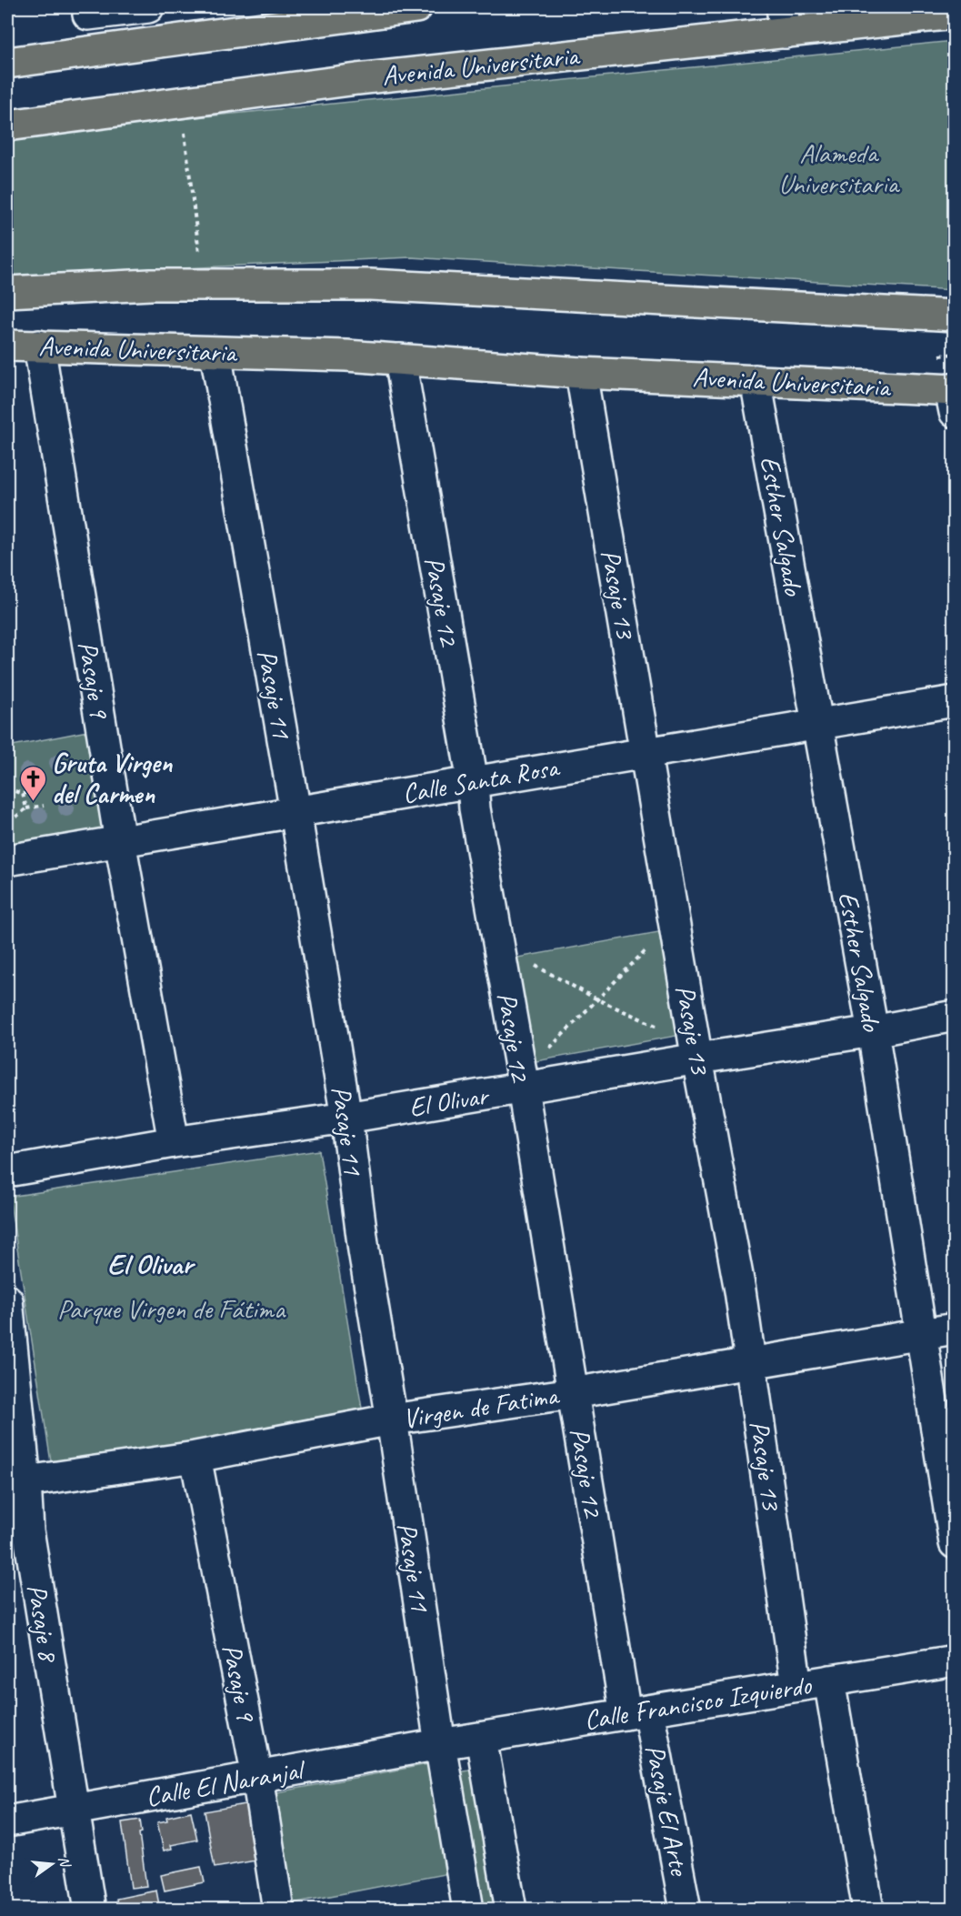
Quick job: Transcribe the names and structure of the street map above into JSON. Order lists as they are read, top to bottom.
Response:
{
  "streets": {
    "main road": ["Avenida Universitaria"],
    "street": [
      "Esther Salgado",
      "Pasaje 13",
      "Pasaje 12",
      "Pasaje 9",
      "Pasaje 11",
      "Calle Santa Rosa",
      "El Olivar",
      "Virgen de Fatima",
      "Pasaje 8",
      "Calle Francisco Izquierdo",
      "Calle El Naranjal",
      "Pasaje El Arte"
    ]
  },
  "crossings": [
    ["Avenida Universitaria", "Esther Salgado"],
    ["Avenida Universitaria", "Pasaje 13"],
    ["Avenida Universitaria", "Pasaje 12"],
    ["Avenida Universitaria", "Pasaje 9"],
    ["Avenida Universitaria", "Pasaje 11"],
    ["Esther Salgado", "Calle Santa Rosa"],
    ["Esther Salgado", "El Olivar"],
    ["Esther Salgado", "Virgen de Fatima"],
    ["Pasaje 13", "Calle Santa Rosa"],
    ["Pasaje 13", "El Olivar"],
    ["Pasaje 13", "Virgen de Fatima"],
    ["Pasaje 13", "Calle Francisco Izquierdo"],
    ["Pasaje 12", "Calle Santa Rosa"],
    ["Pasaje 12", "El Olivar"],
    ["Pasaje 12", "Virgen de Fatima"],
    ["Pasaje 12", "Calle Francisco Izquierdo"],
    ["Pasaje 12", "Pasaje El Arte"],
    ["Pasaje 9", "Calle Santa Rosa"],
    ["Pasaje 9", "El Olivar"],
    ["Pasaje 9", "Virgen de Fatima"],
    ["Pasaje 9", "Calle El Naranjal"],
    ["Pasaje 11", "Calle Santa Rosa"],
    ["Pasaje 11", "El Olivar"],
    ["Pasaje 11", "Virgen de Fatima"],
    ["Pasaje 11", "Calle Francisco Izquierdo"],
    ["Pasaje 11", "Calle El Naranjal"],
    ["Virgen de Fatima", "Pasaje 8"],
    ["Pasaje 8", "Calle El Naranjal"],
    ["Calle Francisco Izquierdo", "Calle El Naranjal"],
    ["Calle Francisco Izquierdo", "Pasaje El Arte"]
  ],
  "districts": ["El Olivar"],
  "parks": ["Alameda Universitaria", "Parque Virgen de Fátima"],
  "places": {
    "church": ["Gruta Virgen del Carmen"]
  },
  "north": "right"
}
